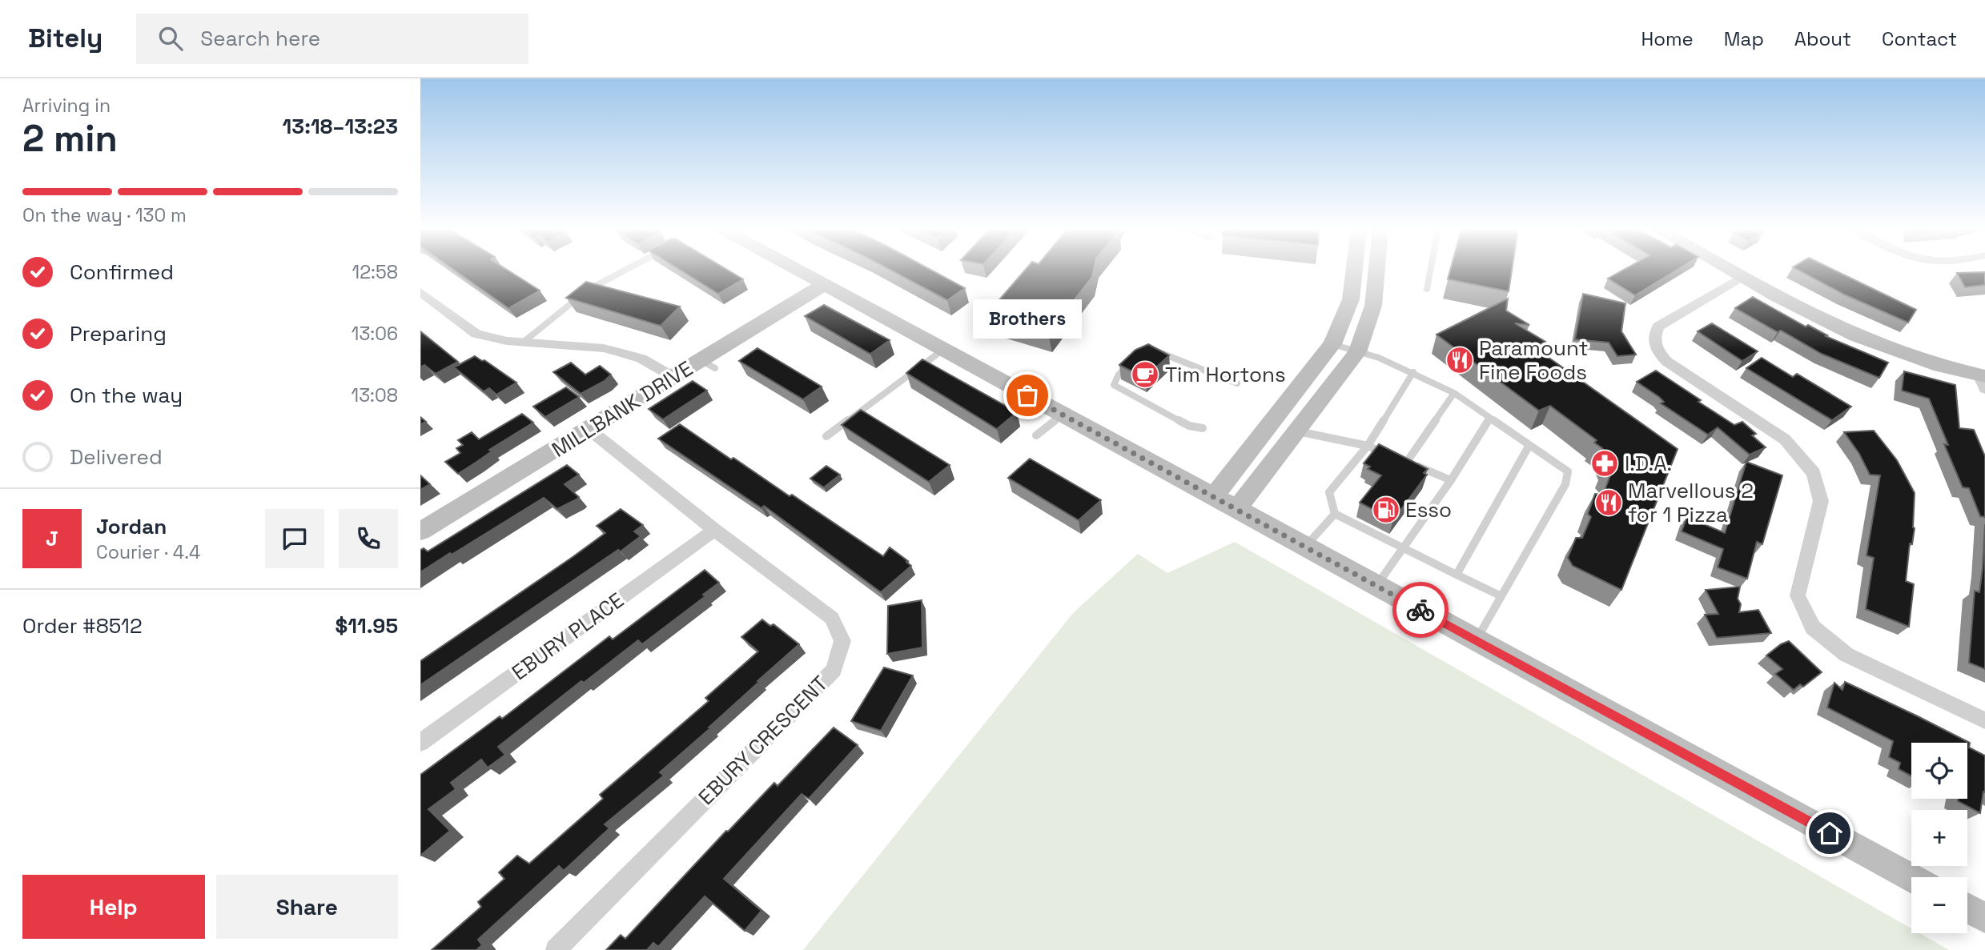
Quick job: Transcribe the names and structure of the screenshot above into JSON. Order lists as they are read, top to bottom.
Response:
{
  "streets": {
    "street": ["MILLBANK DRIVE", "EBURY PLACE", "EBURY CRESCENT"]
  },
  "crossings": [
    ["MILLBANK DRIVE", "EBURY CRESCENT"],
    ["EBURY PLACE", "EBURY CRESCENT"]
  ],
  "places": {
    "restaurant": ["Paramount Fine Foods", "Marvellous 2 for 1 Pizza"],
    "cafe": ["Tim Hortons"],
    "other": ["Brothers"],
    "pharmacy": ["I.D.A."],
    "fuel station": ["Esso"]
  },
  "page": {
    "header": "Bitely",
    "search": "Search here",
    "nav": [
      "Home",
      "Map",
      "About",
      "Contact"
    ],
    "heading": ["2 min", "Arriving in", "13:18–13:23"],
    "panel": [
      "Jordan",
      "Courier · 4.4",
      "Order #8512",
      "$11.95"
    ],
    "bar": "On the way · 130 m",
    "list": [
      ["Confirmed", "12:58"],
      ["Preparing", "13:06"],
      ["On the way", "13:08"],
      "Delivered"
    ],
    "bubble": "Brothers",
    "round": "J",
    "map_buttons": ["+", "−"],
    "buttons": ["Help", "Share"]
  }
}
